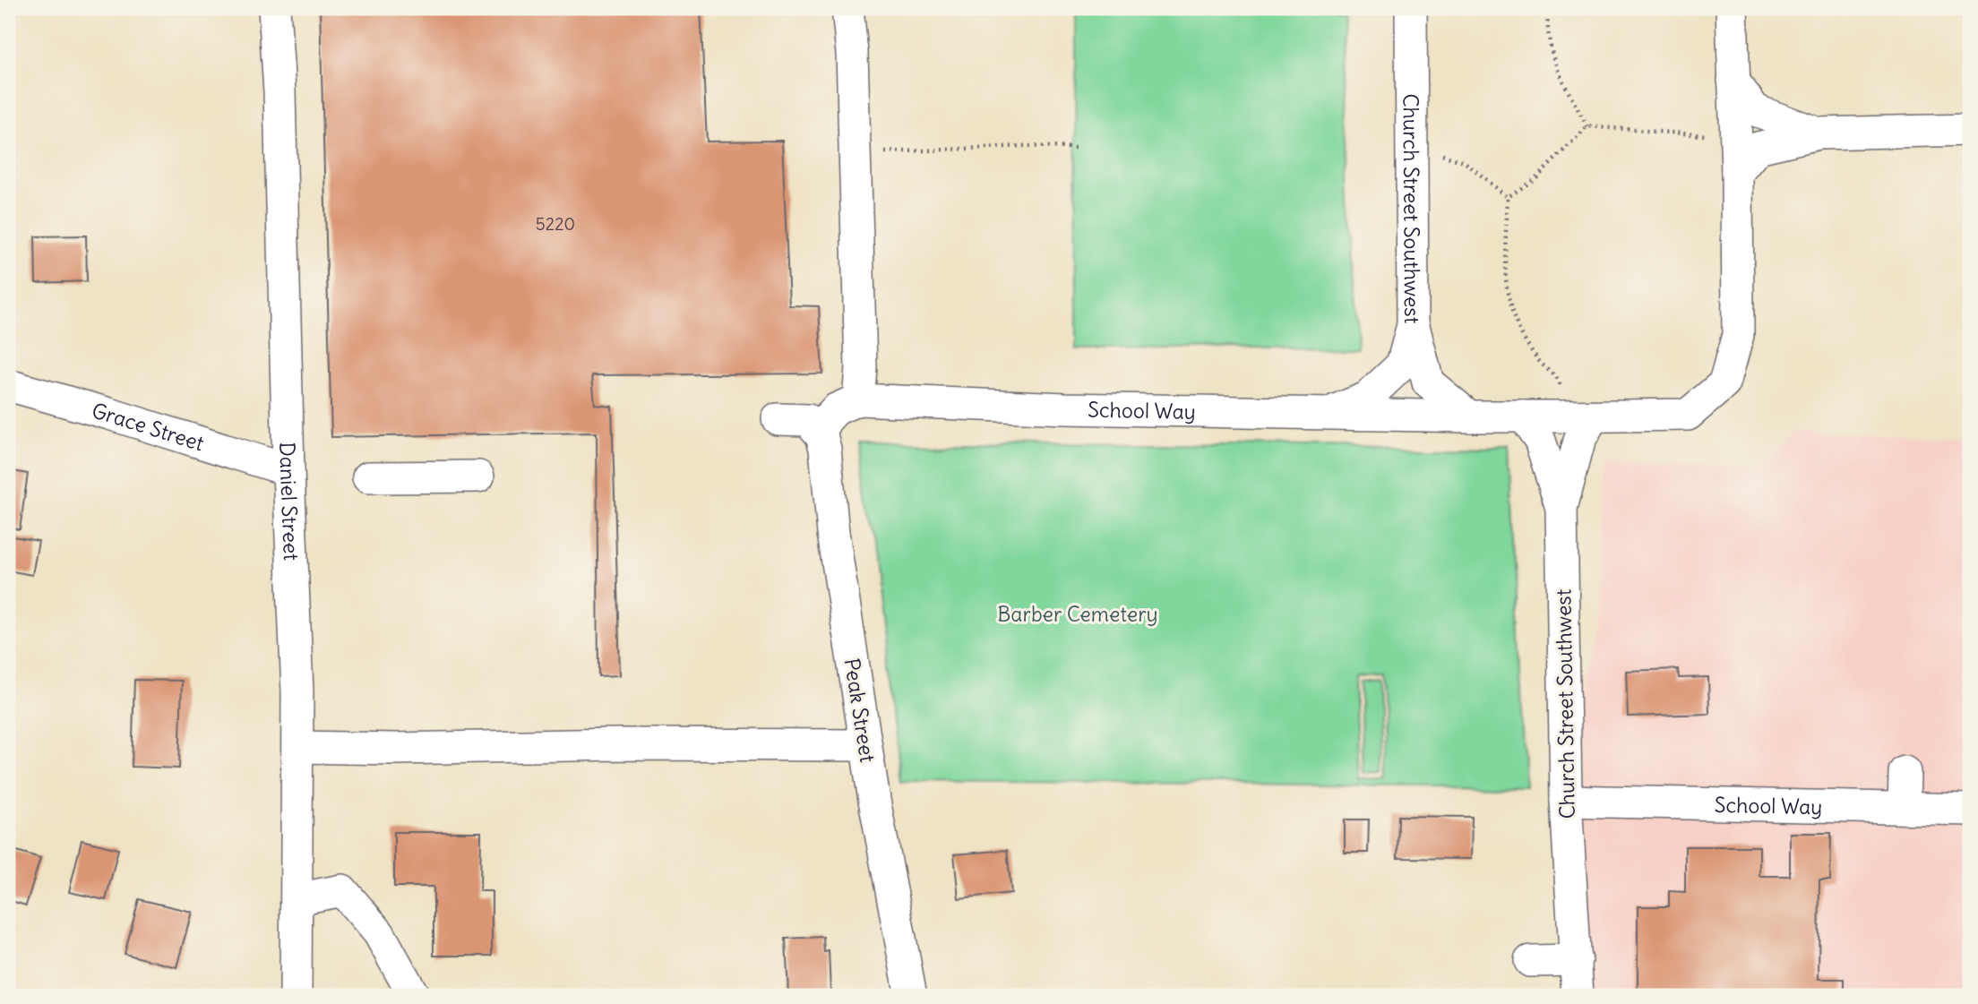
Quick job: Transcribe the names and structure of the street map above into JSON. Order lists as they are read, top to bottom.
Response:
{
  "streets": {
    "street": [
      "Church Street Southwest",
      "School Way",
      "Grace Street",
      "Daniel Street",
      "Peak Street"
    ]
  },
  "crossings": [
    ["Church Street Southwest", "School Way"],
    ["Grace Street", "Daniel Street"]
  ],
  "parks": ["Barber Cemetery"],
  "house_numbers": ["5220"]
}
